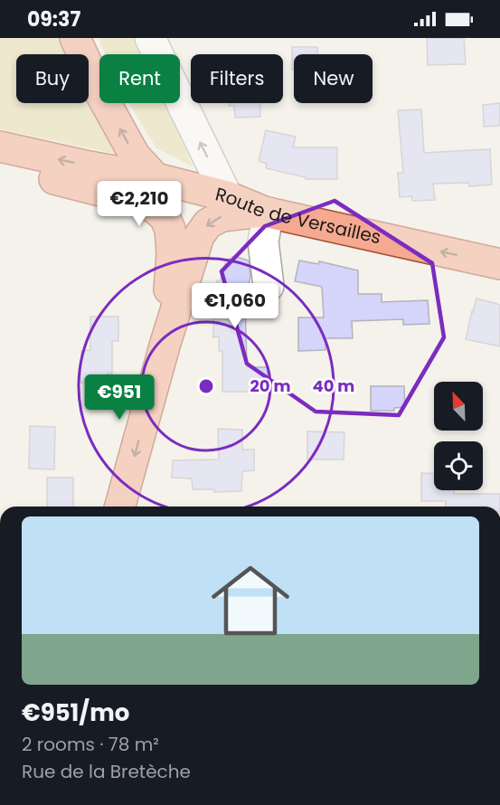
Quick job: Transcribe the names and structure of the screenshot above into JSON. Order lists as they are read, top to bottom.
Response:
{
  "streets": {
    "main road": ["Route de Versailles"]
  },
  "one_way": ["Route de Versailles"],
  "north": "top left",
  "page": {
    "status": "09:37",
    "chip": [
      "Buy",
      "Rent",
      "Filters",
      "New"
    ],
    "price": ["€2,210", "€1,060", "€951"],
    "list": [
      {
        "name": "€951/mo",
        "note": "2 rooms · 78 m² · Rue de la Bretèche"
      }
    ]
  },
  "rings": ["20 m", "40 m"]
}
